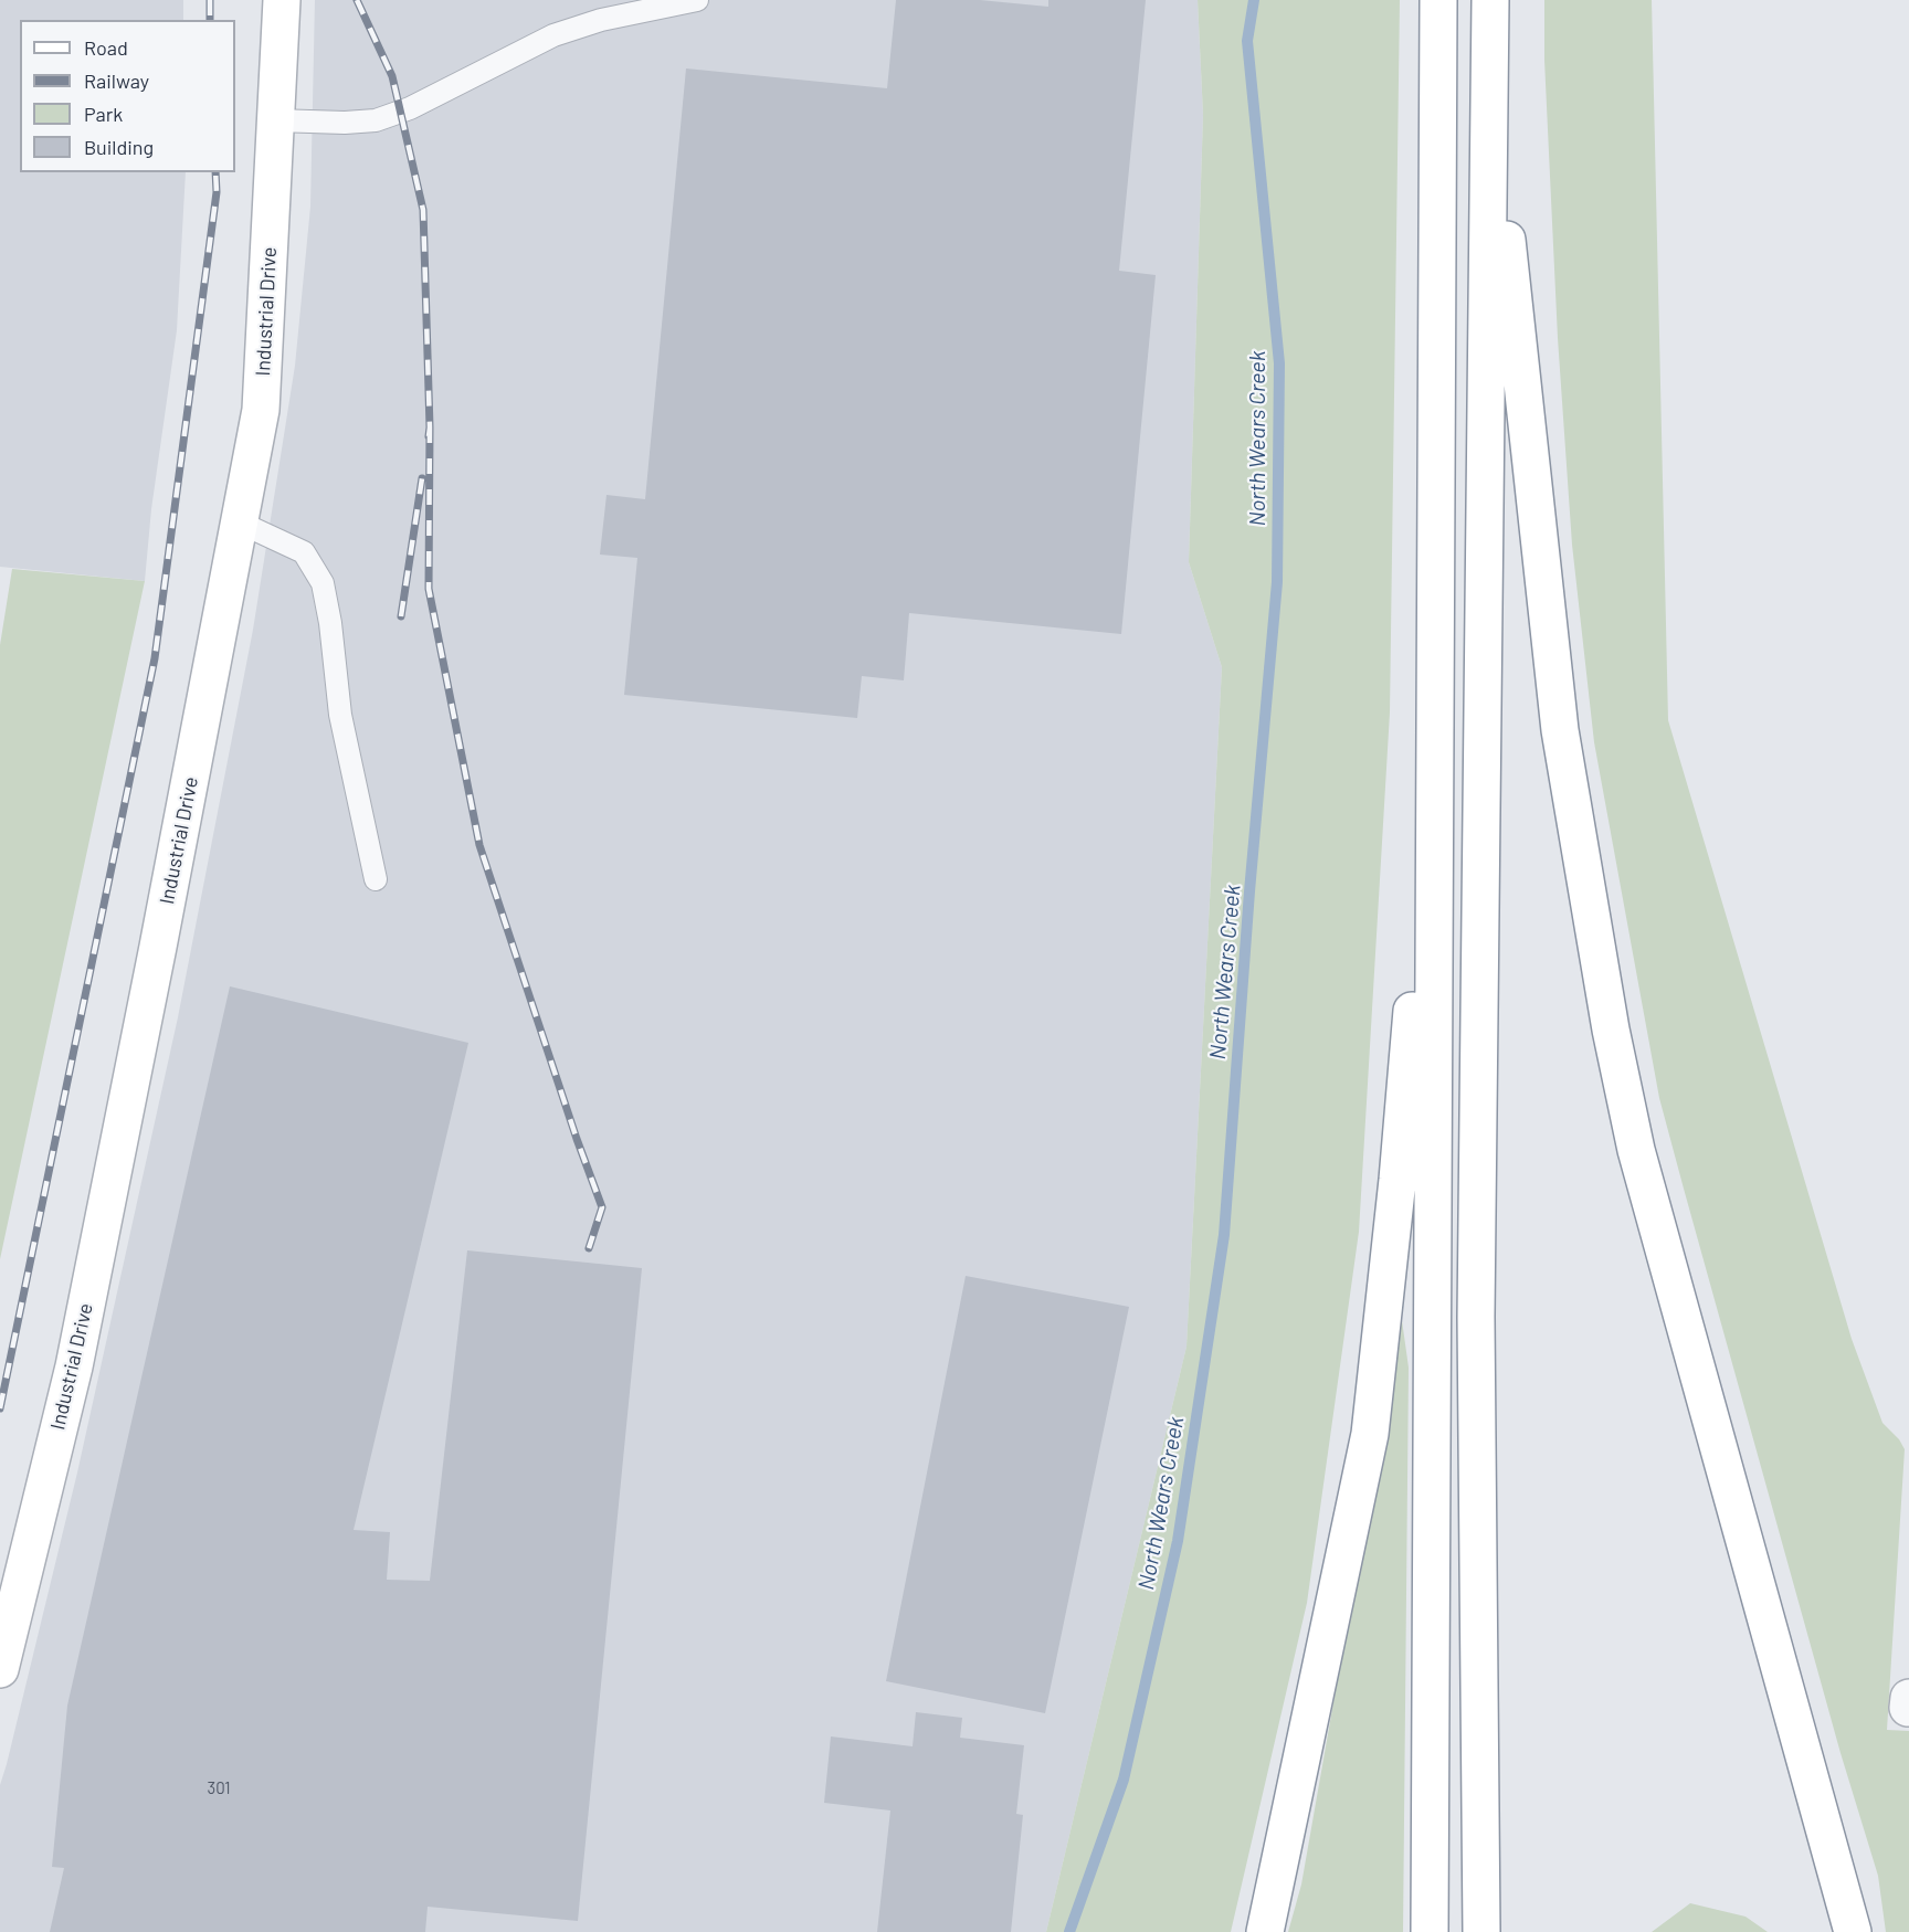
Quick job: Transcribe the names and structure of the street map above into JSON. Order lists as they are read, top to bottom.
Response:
{
  "streets": {
    "main road": ["Industrial Drive"]
  },
  "water": ["North Wears Creek"],
  "house_numbers": ["301"],
  "legend": [
    "Road",
    "Railway",
    "Park",
    "Building"
  ]
}
